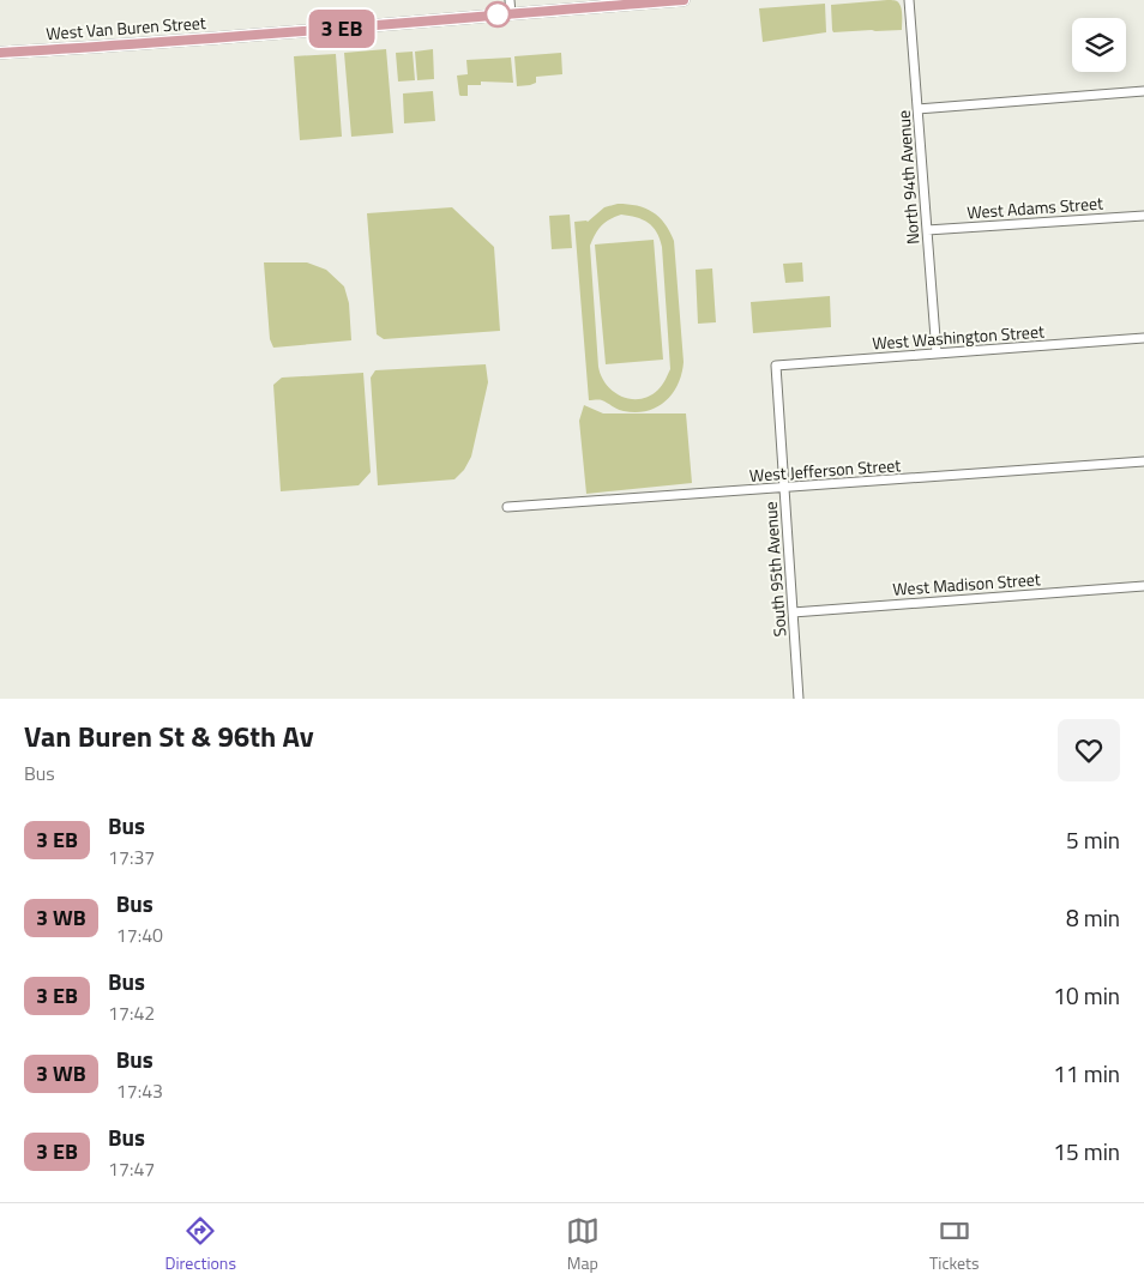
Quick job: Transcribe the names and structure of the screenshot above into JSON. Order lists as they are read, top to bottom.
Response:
{
  "streets": {
    "main road": ["West Van Buren Street"],
    "street": [
      "North 94th Avenue",
      "West Adams Street",
      "West Washington Street",
      "West Jefferson Street",
      "South 95th Avenue",
      "West Madison Street"
    ]
  },
  "crossings": [
    ["North 94th Avenue", "West Adams Street"],
    ["North 94th Avenue", "West Washington Street"],
    ["West Washington Street", "South 95th Avenue"],
    ["West Jefferson Street", "South 95th Avenue"],
    ["South 95th Avenue", "West Madison Street"]
  ],
  "page": {
    "on_map": "3 EB",
    "heading": ["Van Buren St & 96th Av", "Bus"],
    "list": [
      {
        "mark": "3 EB",
        "name": "Bus",
        "note": "17:37",
        "value": "5 min"
      },
      {
        "mark": "3 WB",
        "name": "Bus",
        "note": "17:40",
        "value": "8 min"
      },
      {
        "mark": "3 EB",
        "name": "Bus",
        "note": "17:42",
        "value": "10 min"
      },
      {
        "mark": "3 WB",
        "name": "Bus",
        "note": "17:43",
        "value": "11 min"
      },
      {
        "mark": "3 EB",
        "name": "Bus",
        "note": "17:47",
        "value": "15 min"
      }
    ],
    "tabs": ["Directions", "Map", "Tickets"]
  }
}
